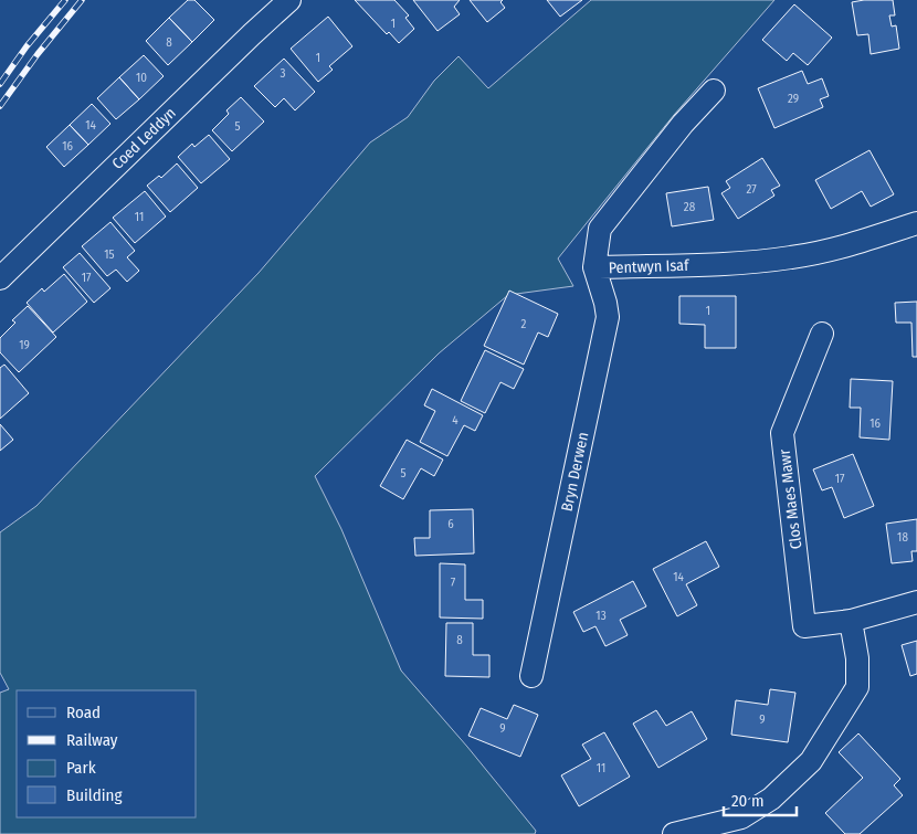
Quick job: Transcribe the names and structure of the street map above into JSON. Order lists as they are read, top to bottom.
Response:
{
  "streets": {
    "street": [
      "Coed Leddyn",
      "Pentwyn Isaf",
      "Bryn Derwen",
      "Clos Maes Mawr"
    ]
  },
  "crossings": [
    ["Pentwyn Isaf", "Bryn Derwen"]
  ],
  "house_numbers": [
    "1",
    "8",
    "1",
    "3",
    "10",
    "29",
    "14",
    "5",
    "16",
    "27",
    "28",
    "11",
    "15",
    "17",
    "1",
    "2",
    "19",
    "4",
    "16",
    "5",
    "17",
    "6",
    "18",
    "14",
    "7",
    "13",
    "8",
    "9",
    "9",
    "11"
  ],
  "legend": [
    "Road",
    "Railway",
    "Park",
    "Building"
  ],
  "scale_bar": "20 m"
}
